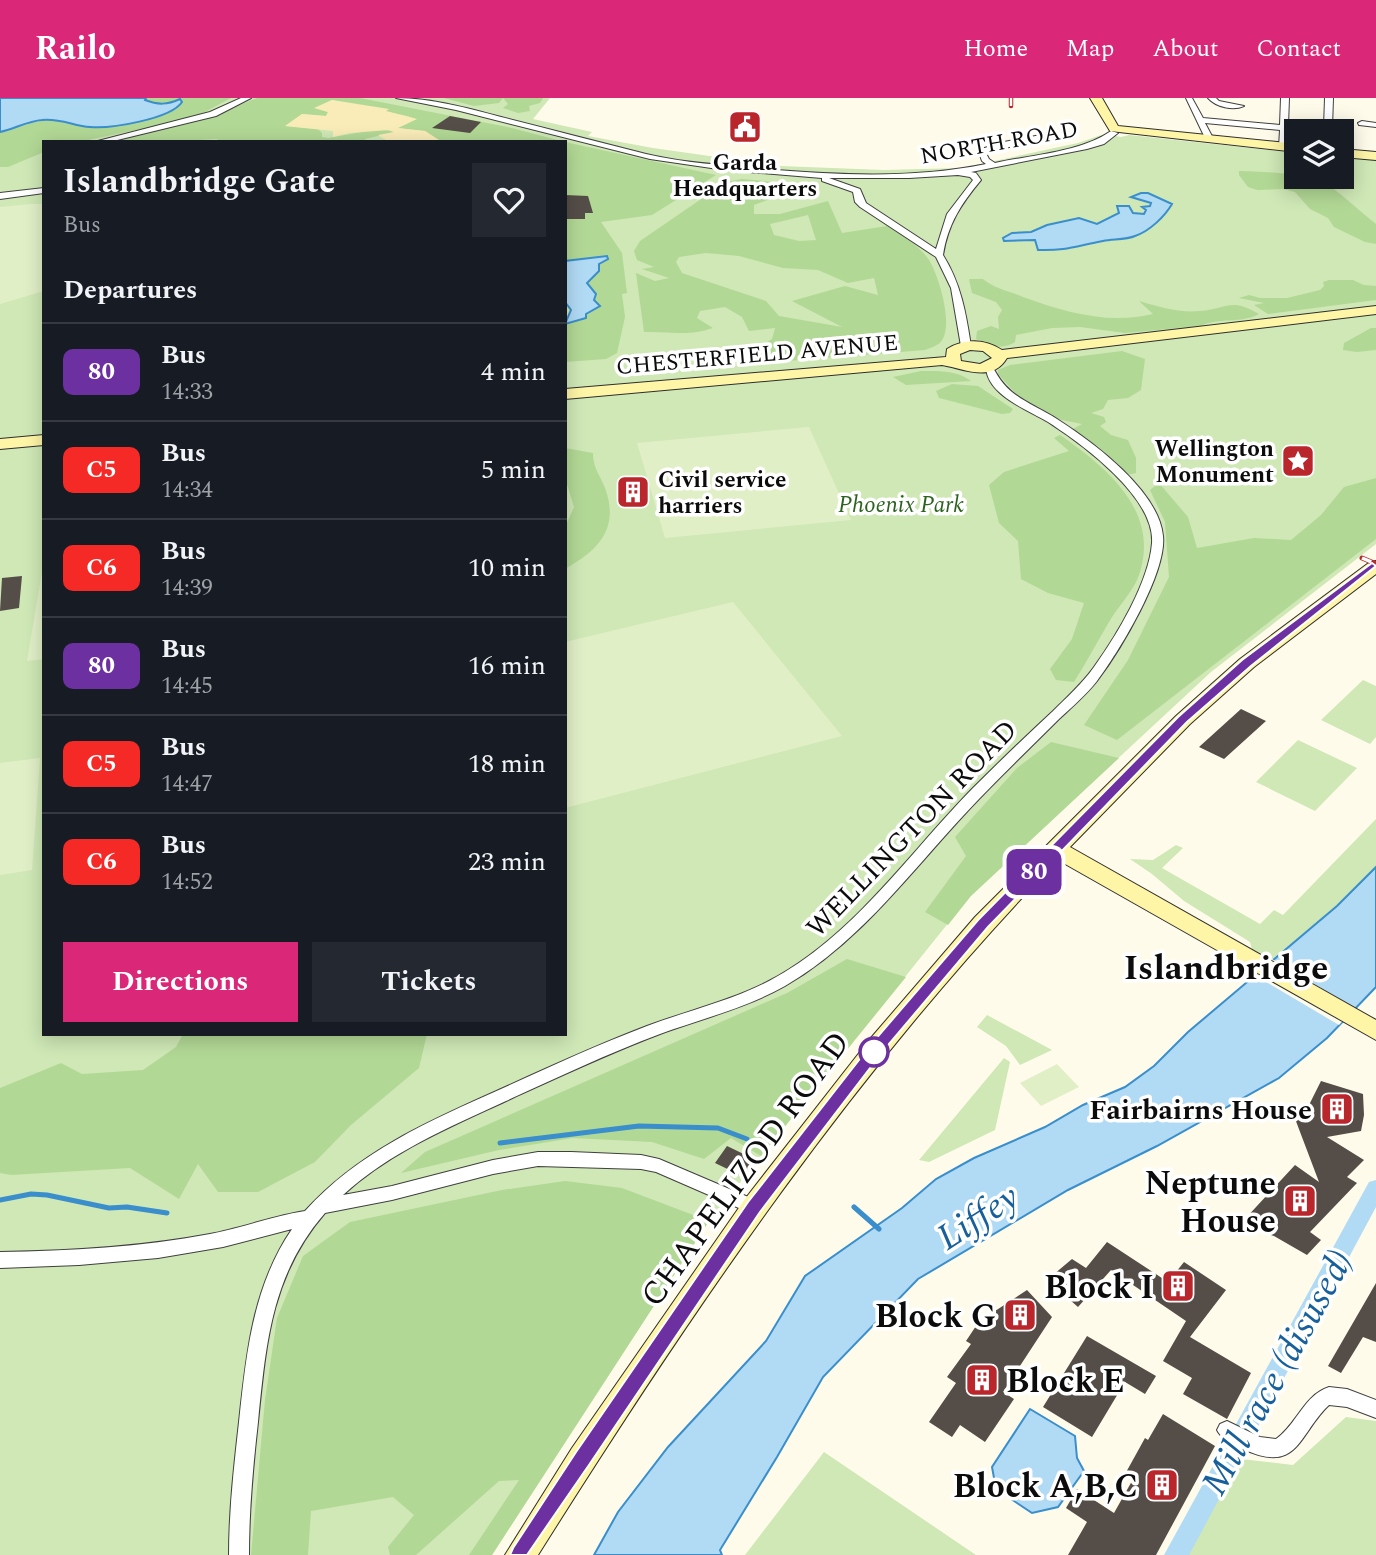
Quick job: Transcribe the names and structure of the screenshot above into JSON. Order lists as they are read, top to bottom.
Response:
{
  "streets": {
    "main road": ["CHESTERFIELD AVENUE", "CHAPELIZOD ROAD"],
    "street": ["NORTH ROAD", "WELLINGTON ROAD"]
  },
  "crossings": [
    ["CHESTERFIELD AVENUE", "WELLINGTON ROAD"]
  ],
  "districts": ["Islandbridge"],
  "water": ["Liffey", "Mill race (disused)"],
  "parks": ["Phoenix Park"],
  "places": {
    "public building": ["Garda Headquarters"],
    "place": ["Wellington Monument"],
    "building": [
      "Civil service harriers",
      "Fairbairns House",
      "Neptune House",
      "Block I",
      "Block G",
      "Block E",
      "Block A,B,C"
    ]
  },
  "lines": ["bus line 80"],
  "page": {
    "header": "Railo",
    "nav": [
      "Home",
      "Map",
      "About",
      "Contact"
    ],
    "on_map": "80",
    "heading": [
      ["Islandbridge Gate", "Bus"],
      "Departures"
    ],
    "list": [
      {
        "mark": "80",
        "name": "Bus",
        "note": "14:33",
        "value": "4 min"
      },
      {
        "mark": "C5",
        "name": "Bus",
        "note": "14:34",
        "value": "5 min"
      },
      {
        "mark": "C6",
        "name": "Bus",
        "note": "14:39",
        "value": "10 min"
      },
      {
        "mark": "80",
        "name": "Bus",
        "note": "14:45",
        "value": "16 min"
      },
      {
        "mark": "C5",
        "name": "Bus",
        "note": "14:47",
        "value": "18 min"
      },
      {
        "mark": "C6",
        "name": "Bus",
        "note": "14:52",
        "value": "23 min"
      }
    ],
    "buttons": ["Directions", "Tickets"]
  }
}
